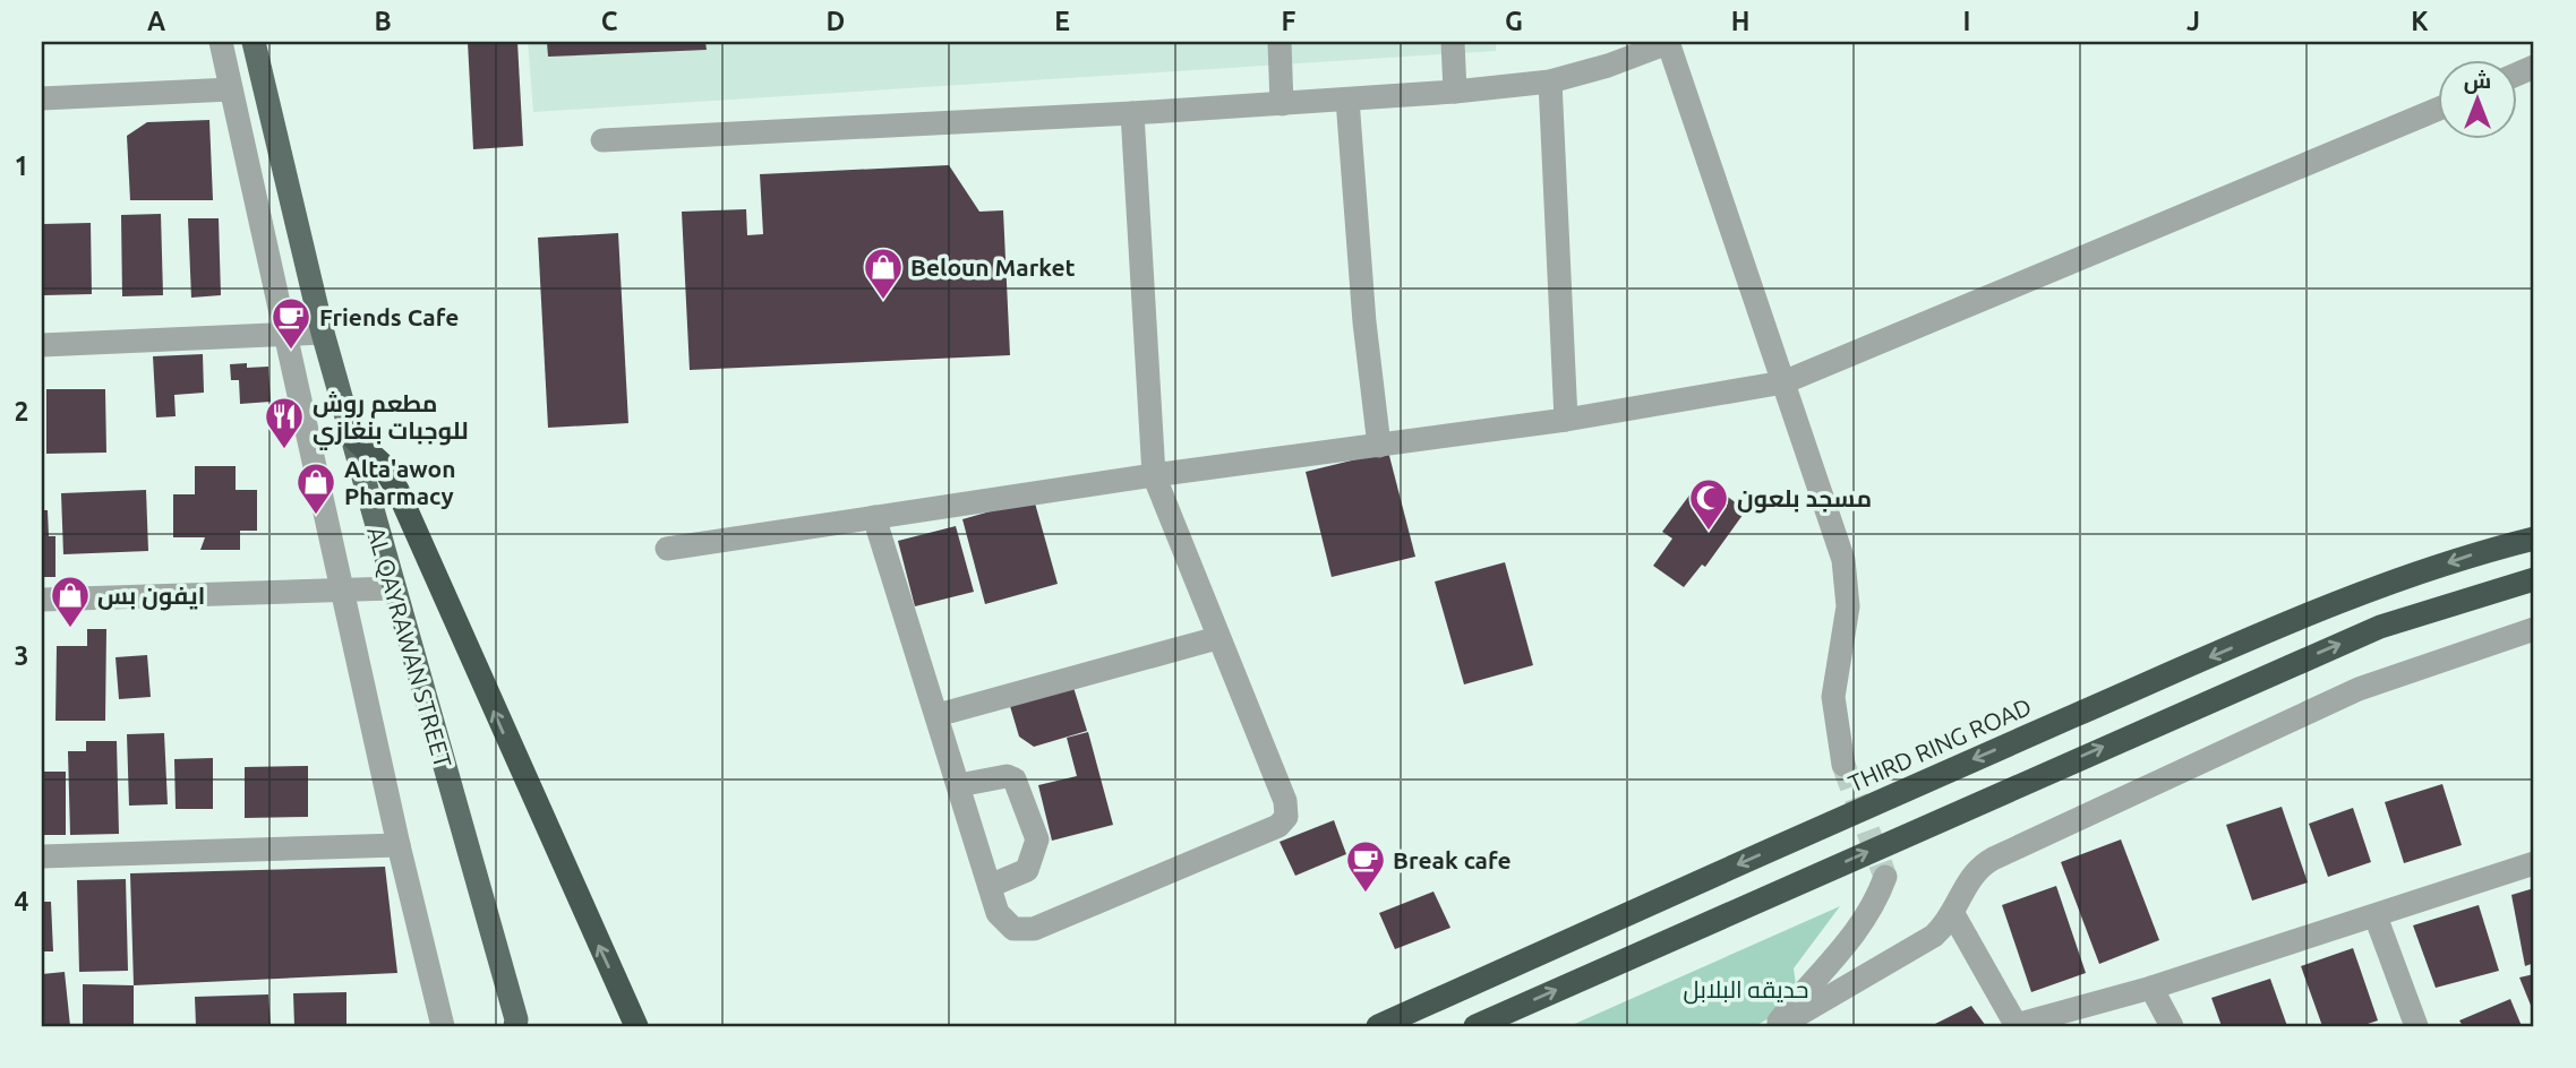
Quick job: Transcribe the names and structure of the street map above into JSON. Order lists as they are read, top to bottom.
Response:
{
  "streets": {
    "highway": ["THIRD RING ROAD"],
    "main road": ["AL QAYRAWAN STREET"]
  },
  "parks": ["حديقه البلابل"],
  "places": {
    "shop": ["Beloun Market", "Alta'awon Pharmacy", "ايفون بس"],
    "cafe": ["Friends Cafe", "Break cafe"],
    "restaurant": ["مطعم روش للوجبات بنغازي"],
    "mosque": ["مسجد بلعون"]
  },
  "north": "top",
  "grid": {
    "columns": [
      "A",
      "B",
      "C",
      "D",
      "E",
      "F",
      "G",
      "H",
      "I",
      "J",
      "K"
    ],
    "rows": [
      "1",
      "2",
      "3",
      "4"
    ]
  }
}
